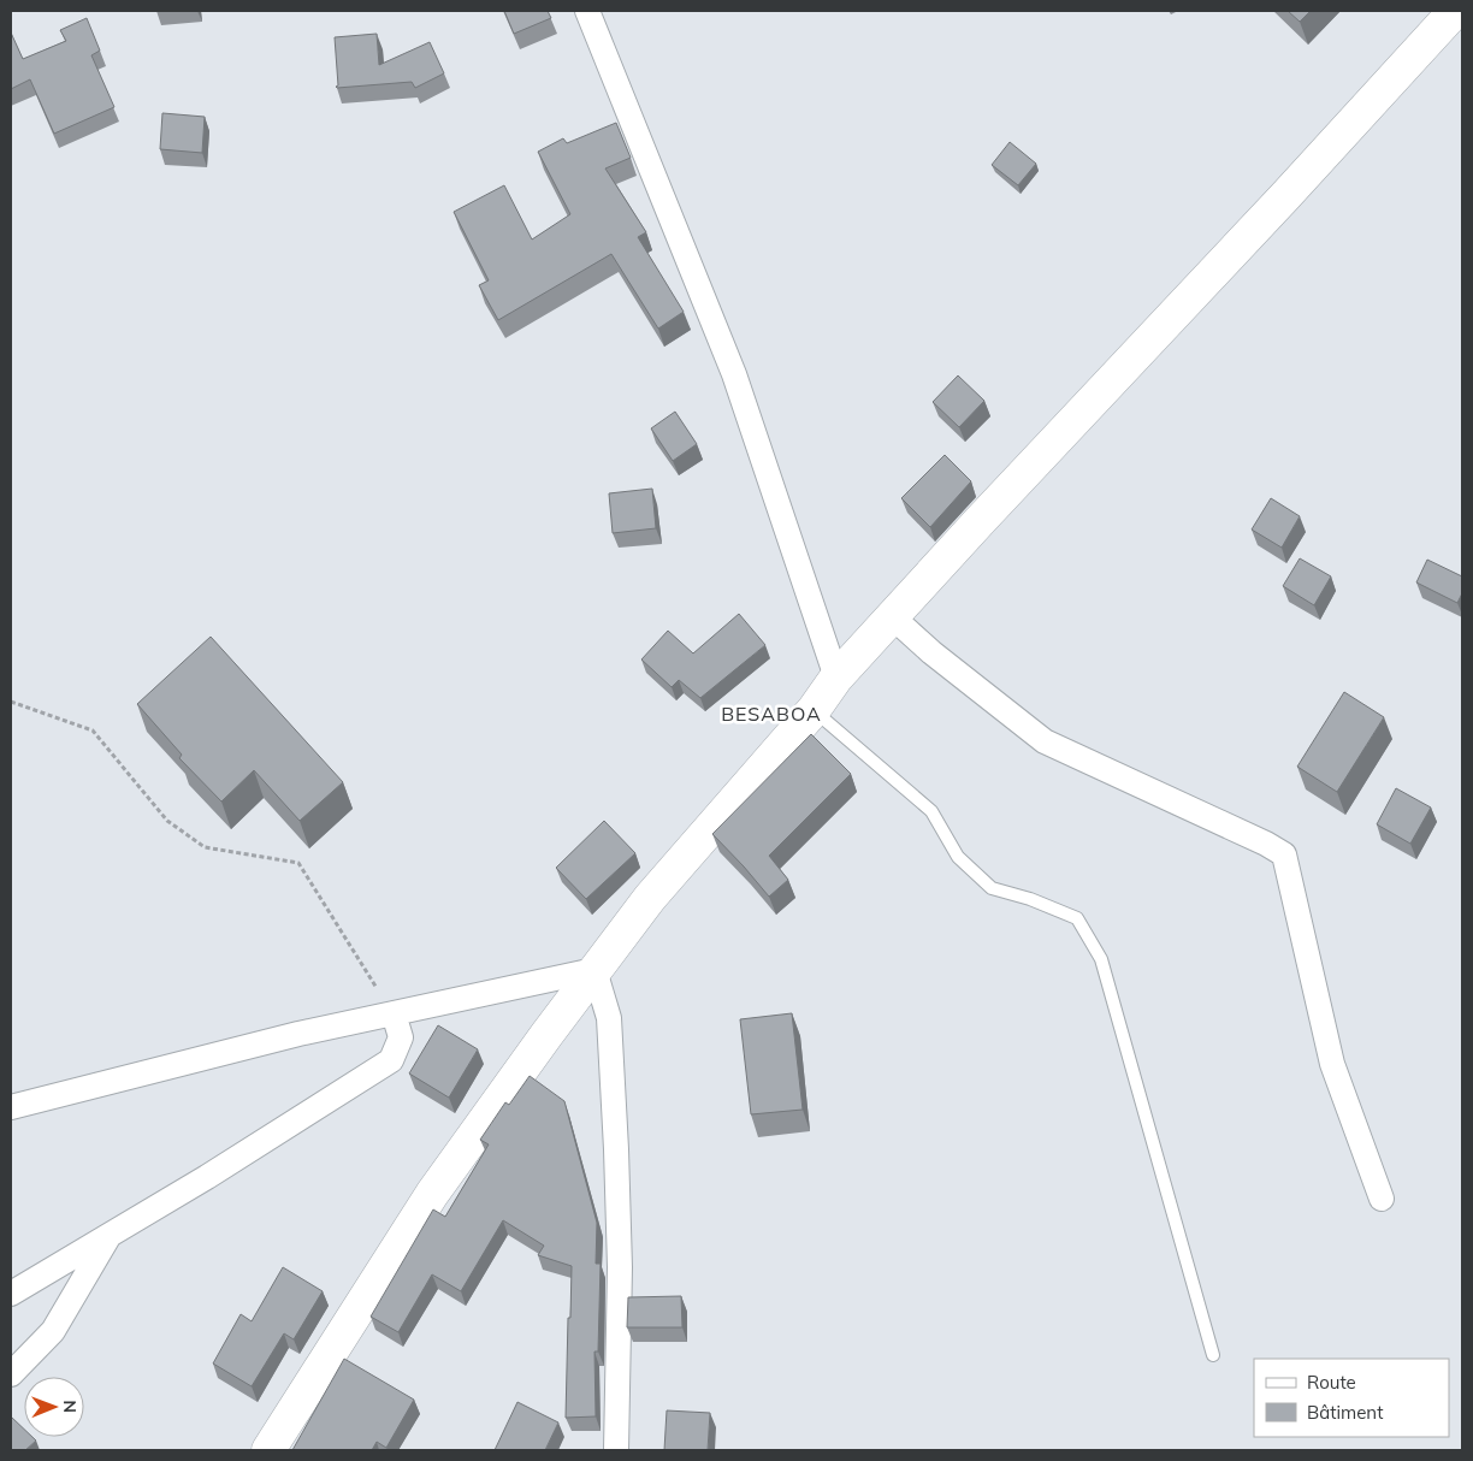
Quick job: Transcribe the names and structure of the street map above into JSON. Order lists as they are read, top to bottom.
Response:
{
  "districts": ["BESABOA"],
  "legend": ["Route", "Bâtiment"],
  "north": "right"
}
